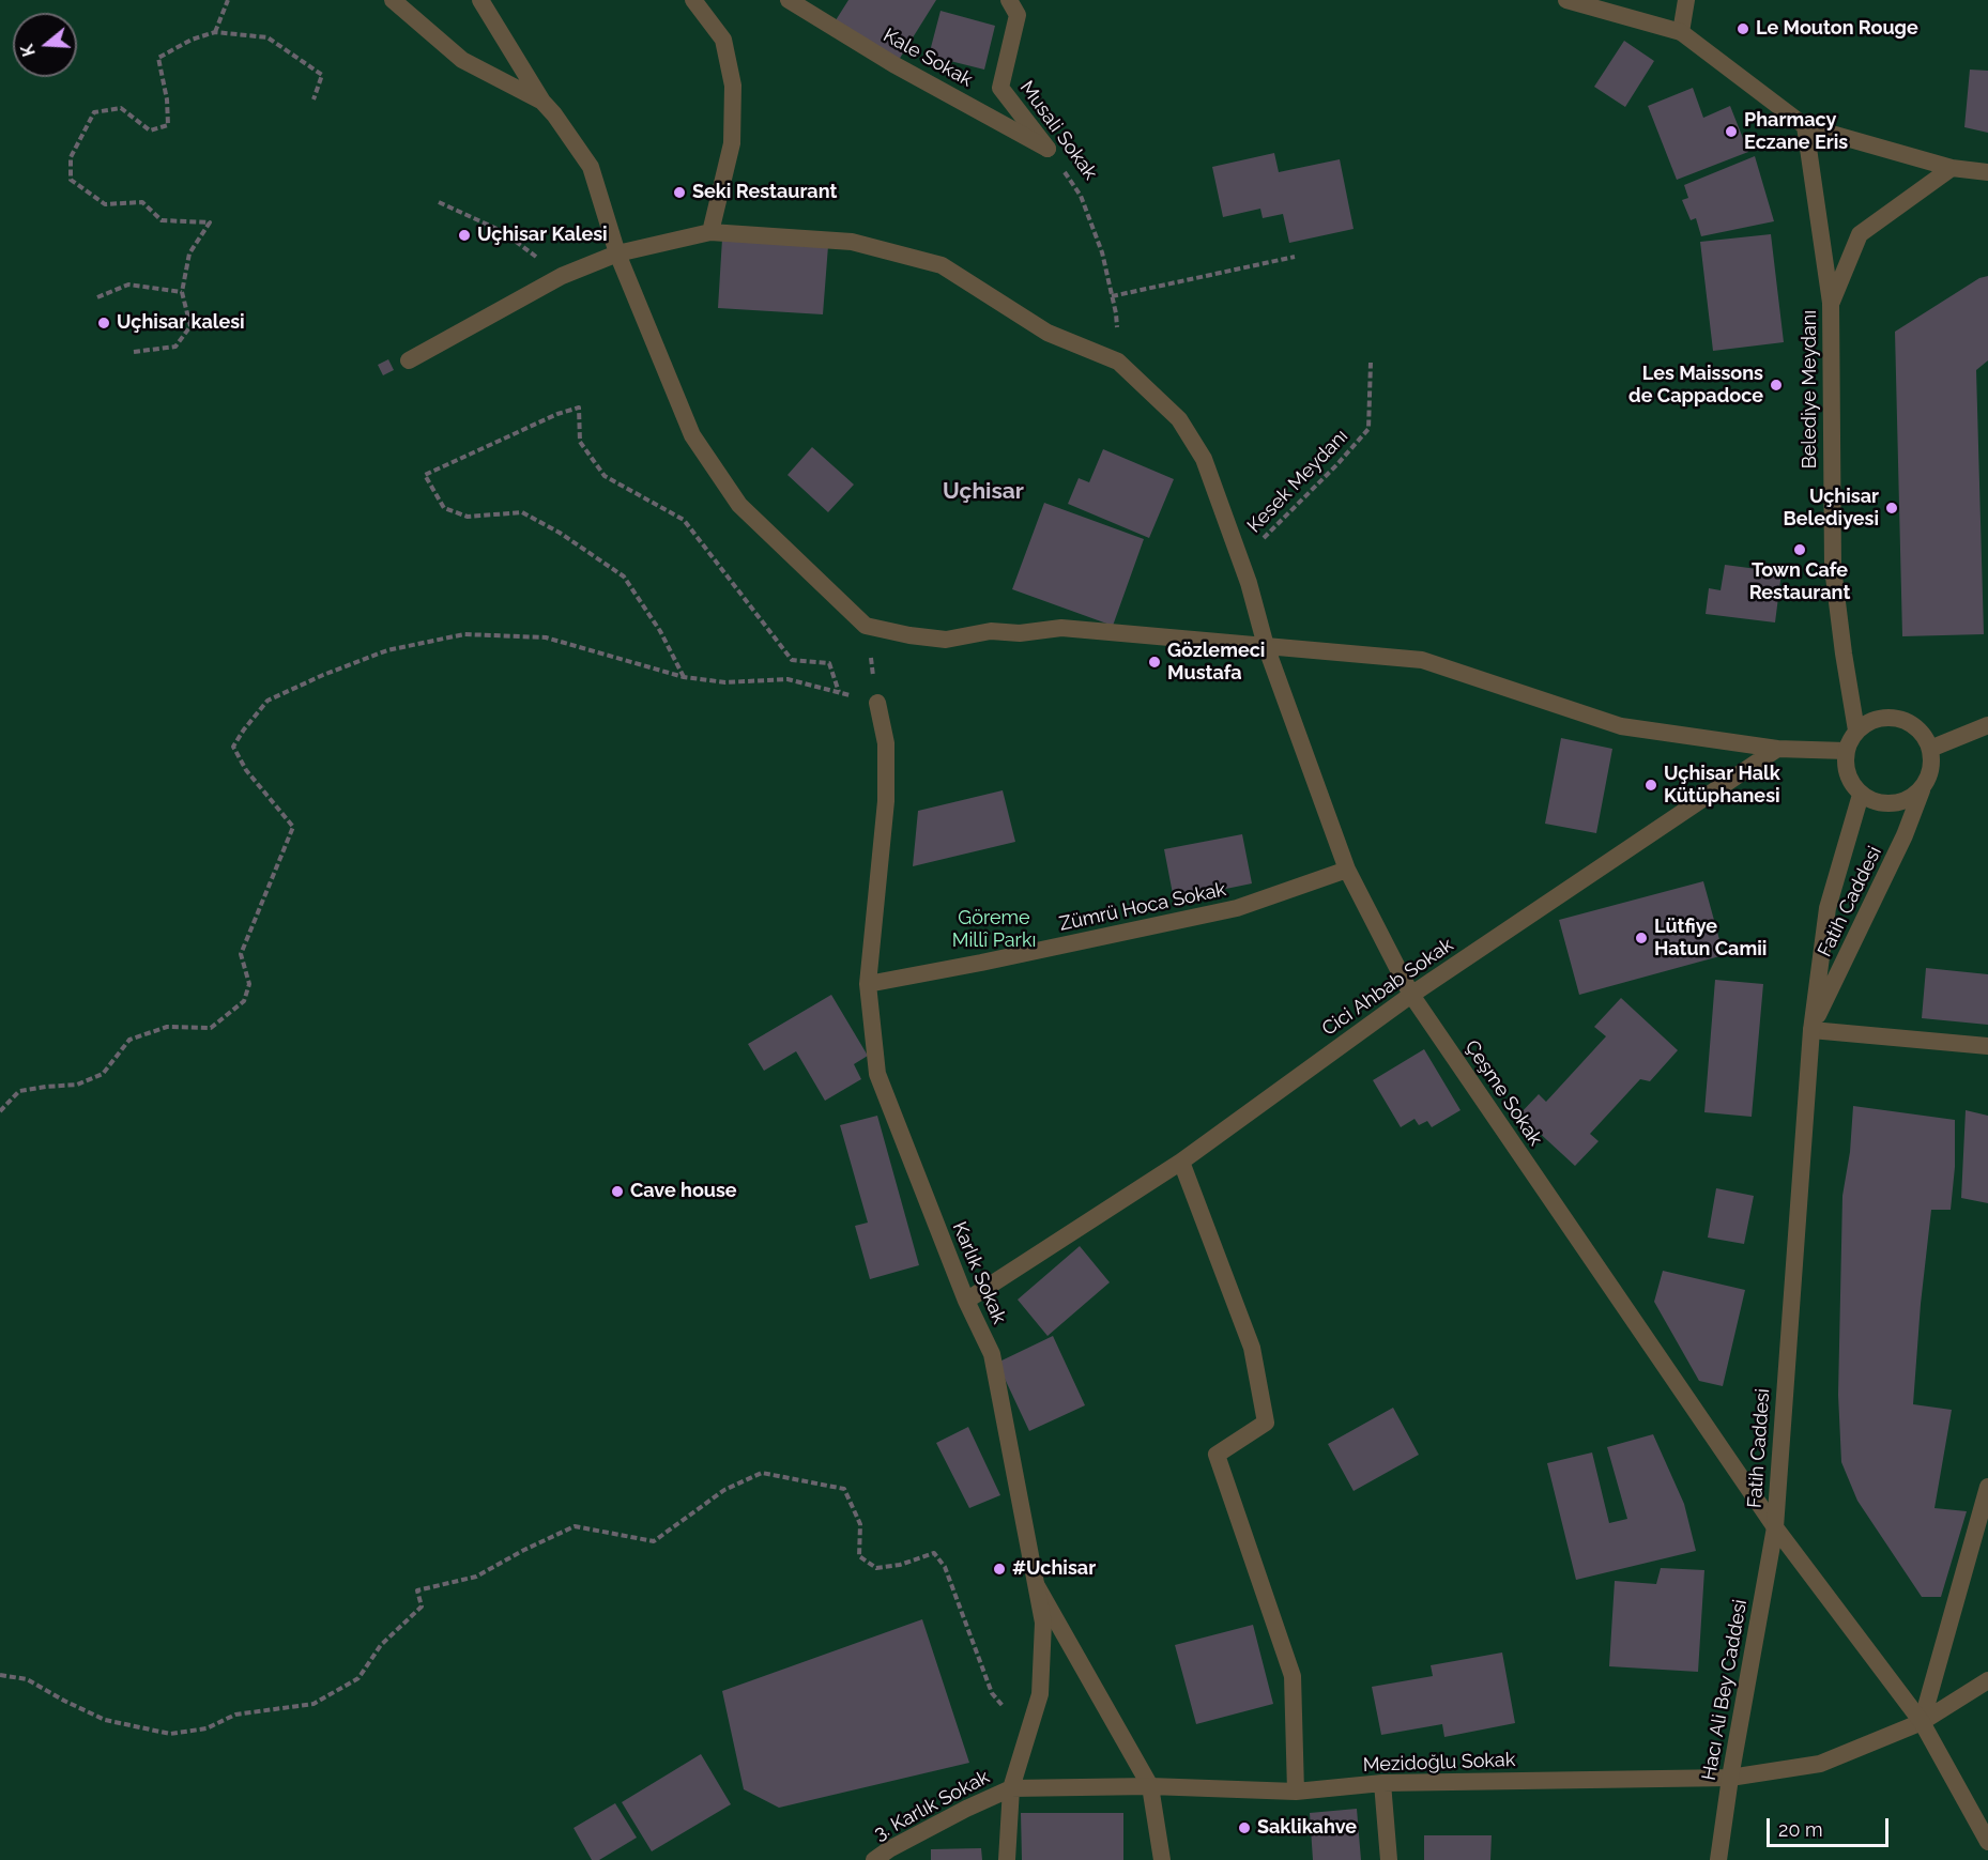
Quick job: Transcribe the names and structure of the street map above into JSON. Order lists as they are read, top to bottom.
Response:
{
  "streets": {
    "street": [
      "Kale Sokak",
      "Musali Sokak",
      "Belediye Meydanı",
      "Fatih Caddesi",
      "Zümrü Hoca Sokak",
      "Cici Ahbab Sokak",
      "Çeşme Sokak",
      "Karlık Sokak",
      "Hacı Ali Bey Caddesi",
      "Mezidoğlu Sokak",
      "3. Karlık Sokak"
    ],
    "path": ["Kesek Meydanı"]
  },
  "crossings": [
    ["Kale Sokak", "Musali Sokak"],
    ["Musali Sokak", "Çeşme Sokak"],
    ["Belediye Meydanı", "Fatih Caddesi"],
    ["Kesek Meydanı", "Çeşme Sokak"],
    ["Fatih Caddesi", "Çeşme Sokak"],
    ["Fatih Caddesi", "Hacı Ali Bey Caddesi"],
    ["Fatih Caddesi", "Mezidoğlu Sokak"],
    ["Zümrü Hoca Sokak", "Çeşme Sokak"],
    ["Zümrü Hoca Sokak", "Karlık Sokak"],
    ["Cici Ahbab Sokak", "Çeşme Sokak"],
    ["Cici Ahbab Sokak", "Karlık Sokak"],
    ["Çeşme Sokak", "Hacı Ali Bey Caddesi"],
    ["Karlık Sokak", "Mezidoğlu Sokak"],
    ["Karlık Sokak", "3. Karlık Sokak"],
    ["Hacı Ali Bey Caddesi", "Mezidoğlu Sokak"],
    ["Mezidoğlu Sokak", "3. Karlık Sokak"]
  ],
  "districts": ["Uçhisar"],
  "parks": ["Göreme Millî Parkı"],
  "places": [
    "Le Mouton Rouge",
    "Pharmacy Eczane Eris",
    "Seki Restaurant",
    "Uçhisar Kalesi",
    "Uçhisar kalesi",
    "Les Maissons de Cappadoce",
    "Uçhisar Belediyesi",
    "Town Cafe Restaurant",
    "Gözlemeci Mustafa",
    "Uçhisar Halk Kütüphanesi",
    "Lütfiye Hatun Camii",
    "Cave house",
    "#Uchisar",
    "Saklikahve"
  ],
  "scale_bar": "20 m",
  "north": "left"
}
